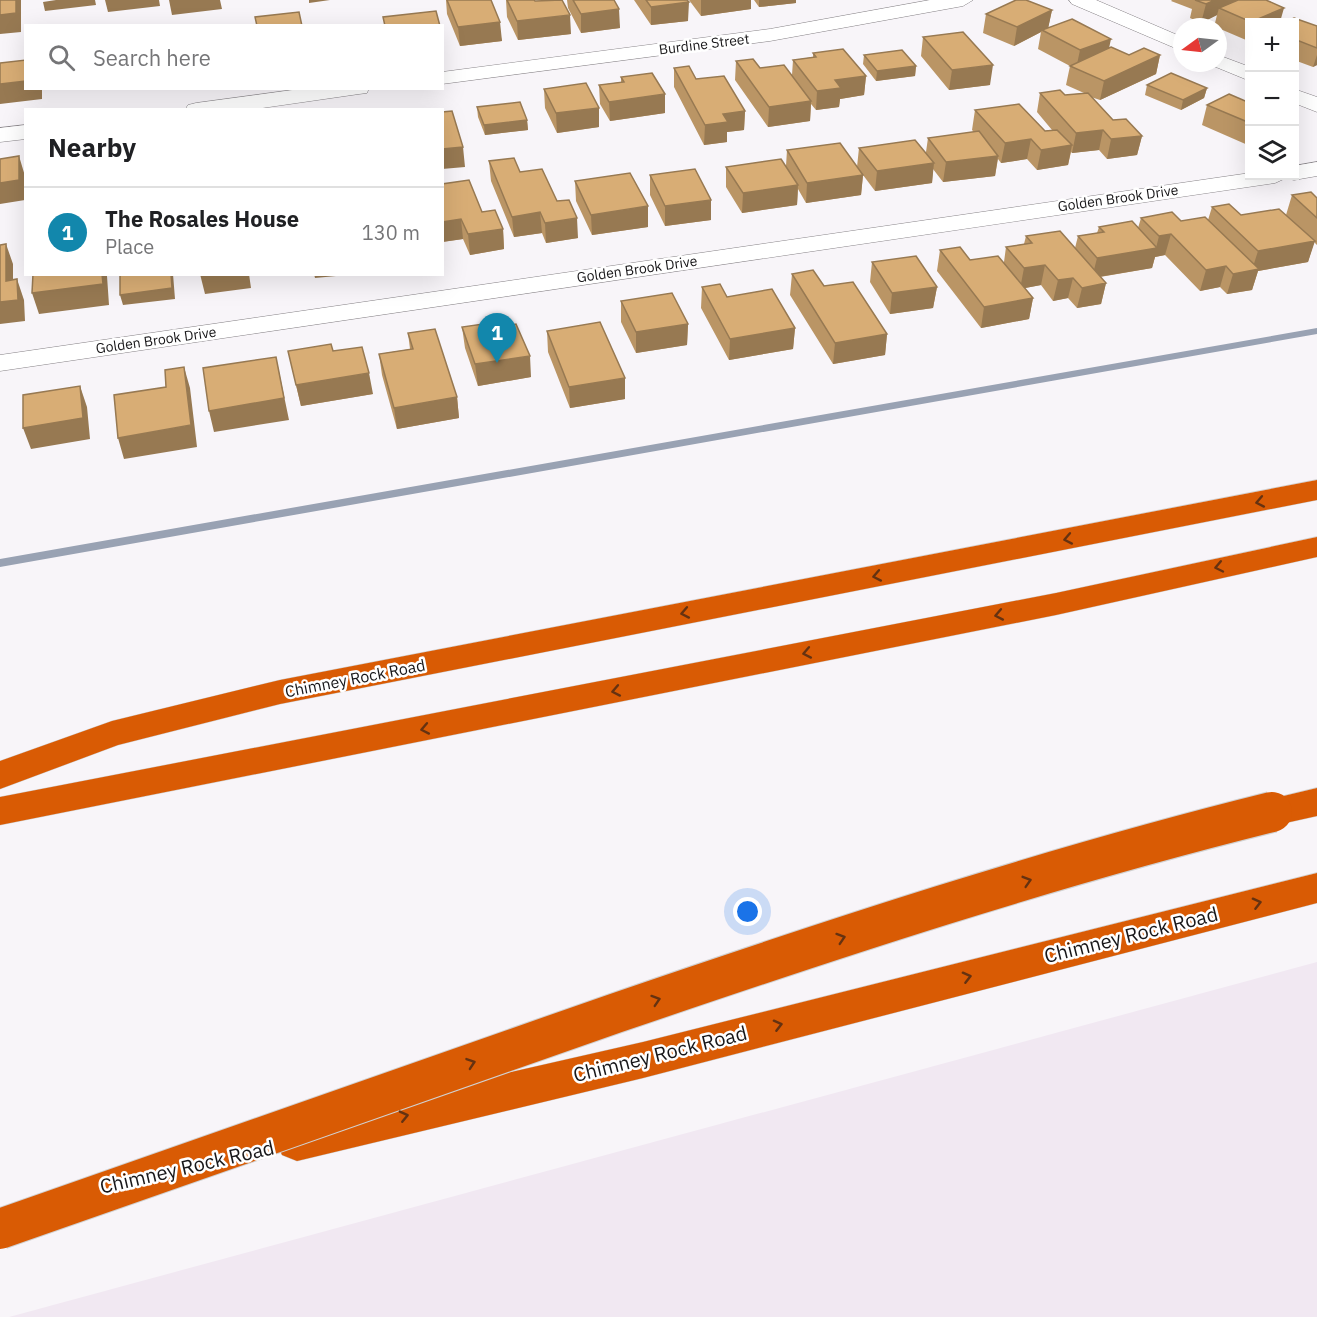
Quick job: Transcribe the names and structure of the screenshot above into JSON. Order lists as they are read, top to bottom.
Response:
{
  "streets": {
    "highway": ["Chimney Rock Road"],
    "street": ["Burdine Street", "Golden Brook Drive"]
  },
  "north": "left",
  "page": {
    "map_buttons": ["+", "−"],
    "search": "Search here",
    "heading": "Nearby",
    "list": [
      {
        "mark": "1",
        "name": "The Rosales House",
        "note": "Place",
        "value": "130 m"
      }
    ],
    "pins": "1"
  }
}
